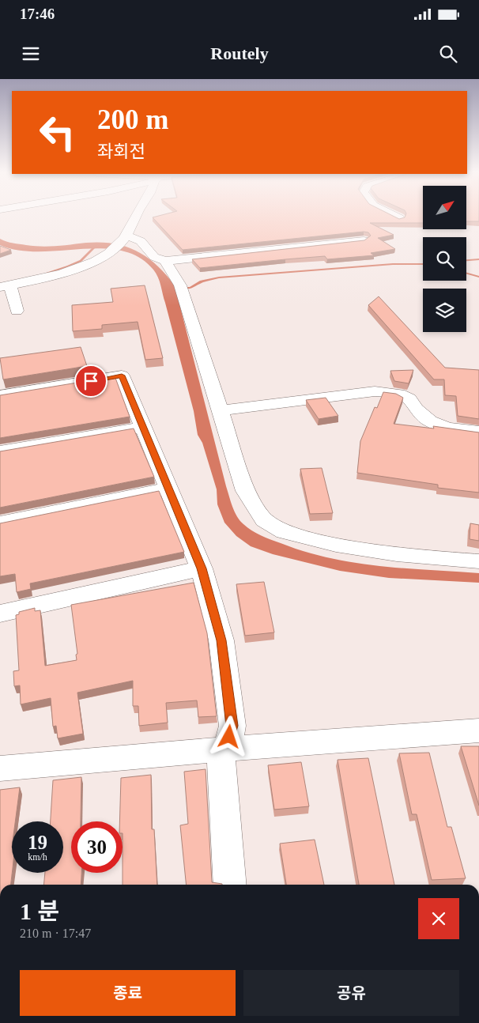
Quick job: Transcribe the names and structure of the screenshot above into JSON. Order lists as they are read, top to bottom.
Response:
{
  "north": "top right",
  "page": {
    "status": "17:46",
    "header": "Routely",
    "turn": ["200 m", "좌회전"],
    "speed": "19 km/h",
    "limit": "30",
    "heading": ["1 분", "210 m · 17:47"],
    "buttons": ["종료", "공유"]
  }
}
